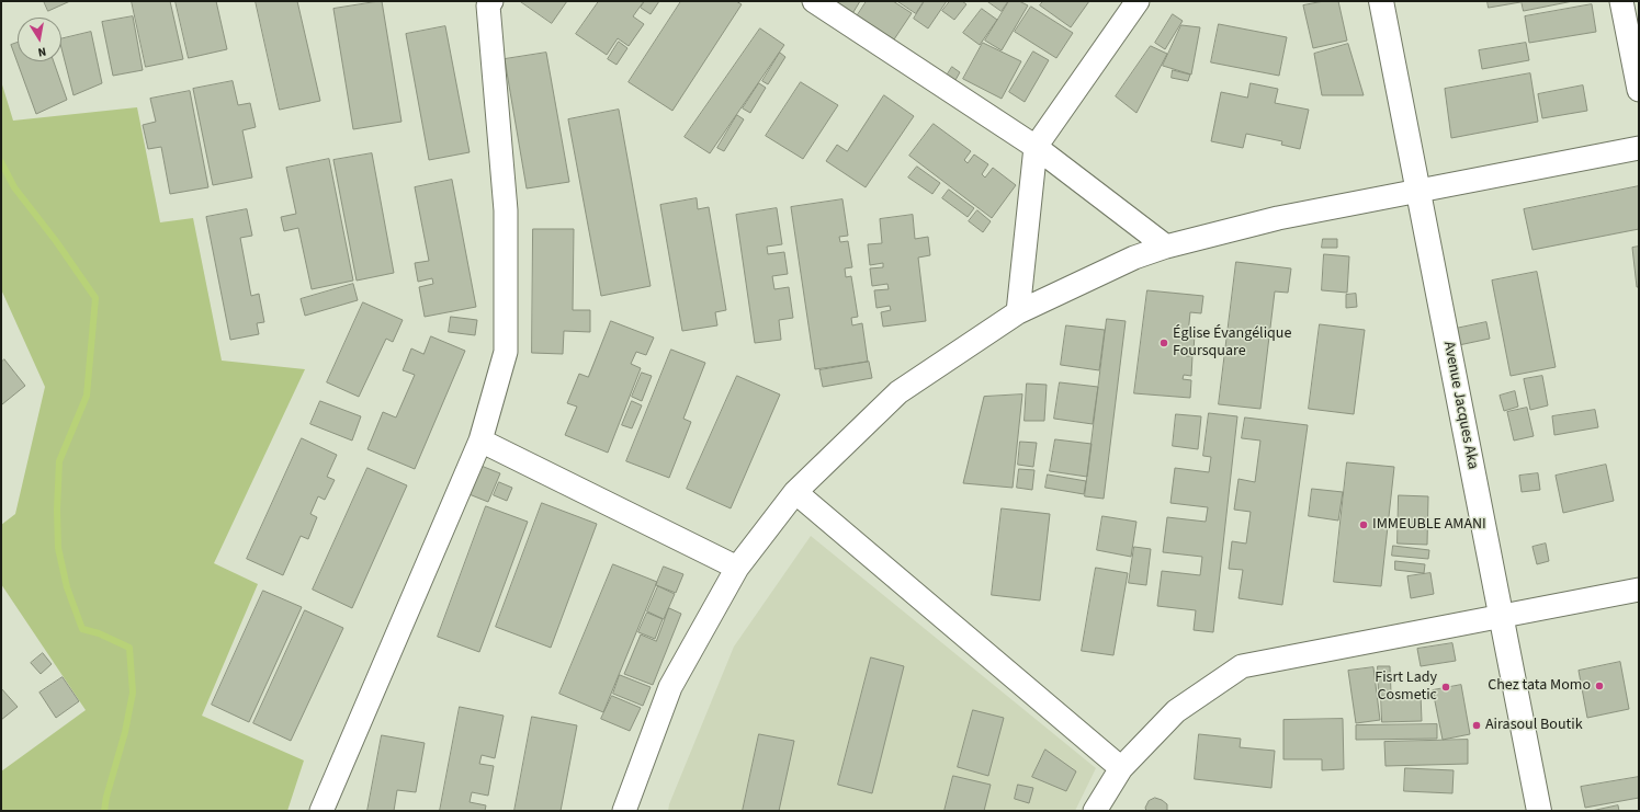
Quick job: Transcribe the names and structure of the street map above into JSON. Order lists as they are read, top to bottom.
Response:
{
  "streets": {
    "street": ["Avenue Jacques Aka"]
  },
  "places": [
    "Église Évangélique Foursquare",
    "IMMEUBLE AMANI",
    "Chez tata Momo",
    "Fisrt Lady Cosmetic",
    "Airasoul Boutik"
  ],
  "north": "bottom"
}
